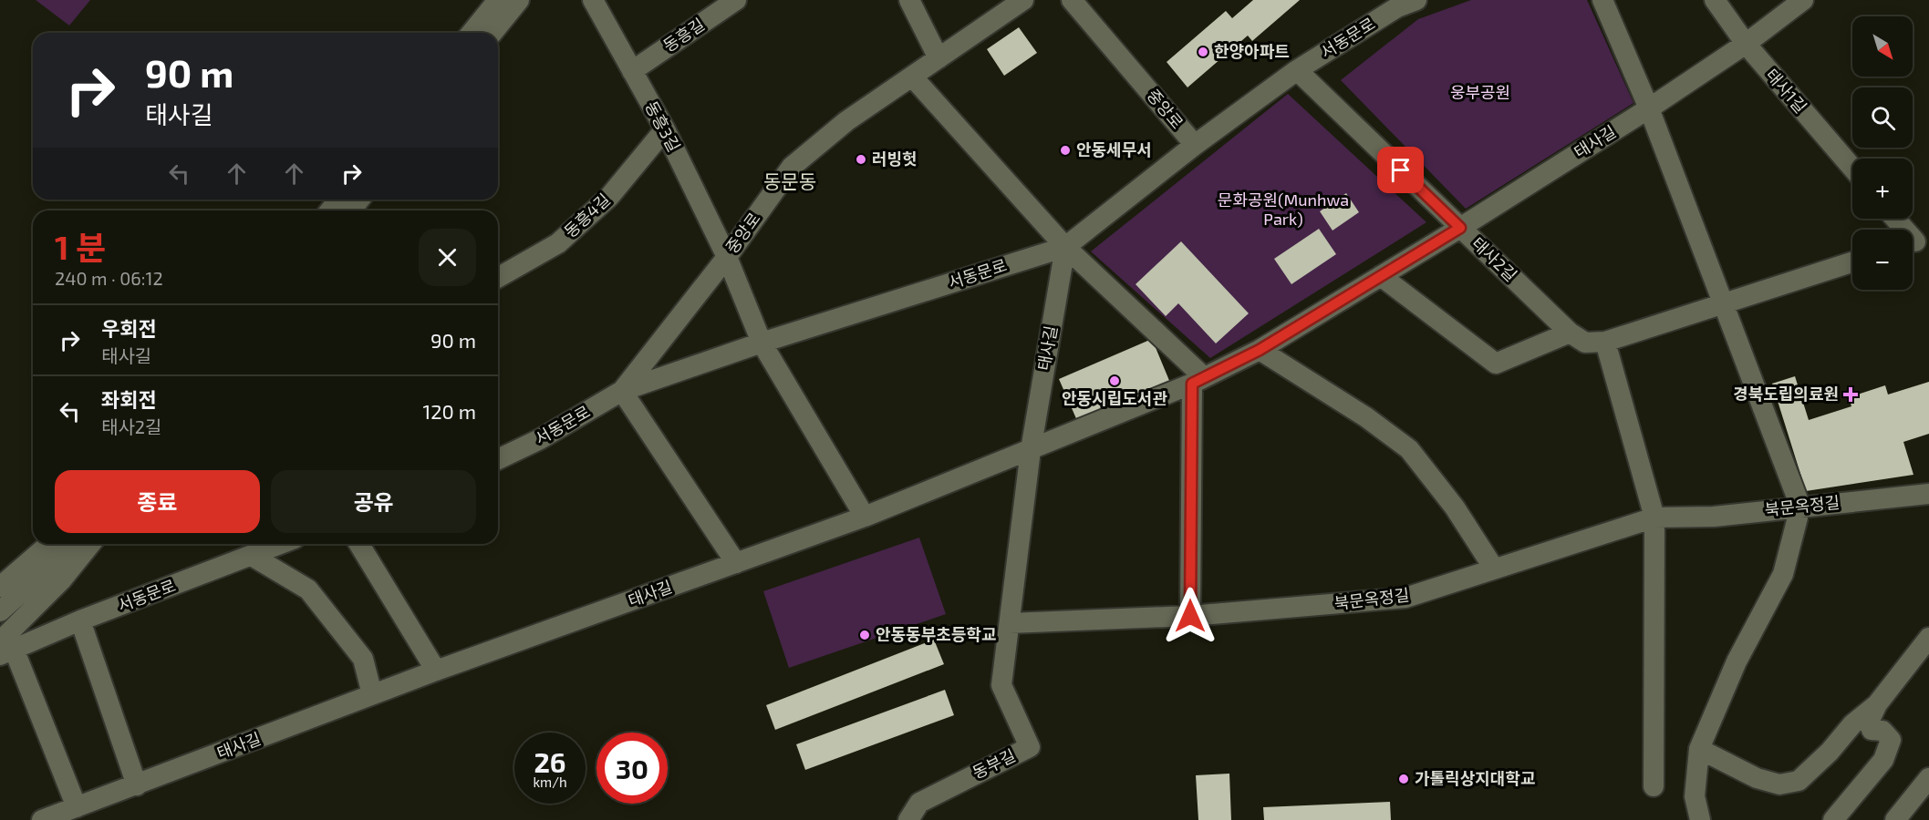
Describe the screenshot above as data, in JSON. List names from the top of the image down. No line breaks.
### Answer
{"streets":{"street":["동흥길","서동문로","태사1길","중앙로","동흥3길","태사길","동흥4길","태사2길","북문옥정길","동부길"]},"crossings":[["동흥길","동흥3길"],["서동문로","중앙로"],["서동문로","동흥3길"],["서동문로","태사길"],["서동문로","태사2길"],["태사1길","태사길"],["중앙로","동흥3길"],["동흥3길","동흥4길"],["태사길","태사2길"],["북문옥정길","동부길"]],"districts":["동문동"],"parks":["웅부공원","문화공원(Munhwa Park)"],"places":{"other":["한양아파트","안동세무서","러빙헛","안동시립도서관","안동동부초등학교","가톨릭상지대학교"],"health":["경북도립의료원"]},"north":"bottom right","page":{"map_buttons":["+","−"],"turn":["90 m","태사길"],"heading":["1 분","240 m · 06:12"],"list":[{"name":"우회전","note":"태사길","value":"90 m"},{"name":"좌회전","note":"태사2길","value":"120 m"}],"buttons":["종료","공유"],"speed":"26 km/h","limit":"30"}}
